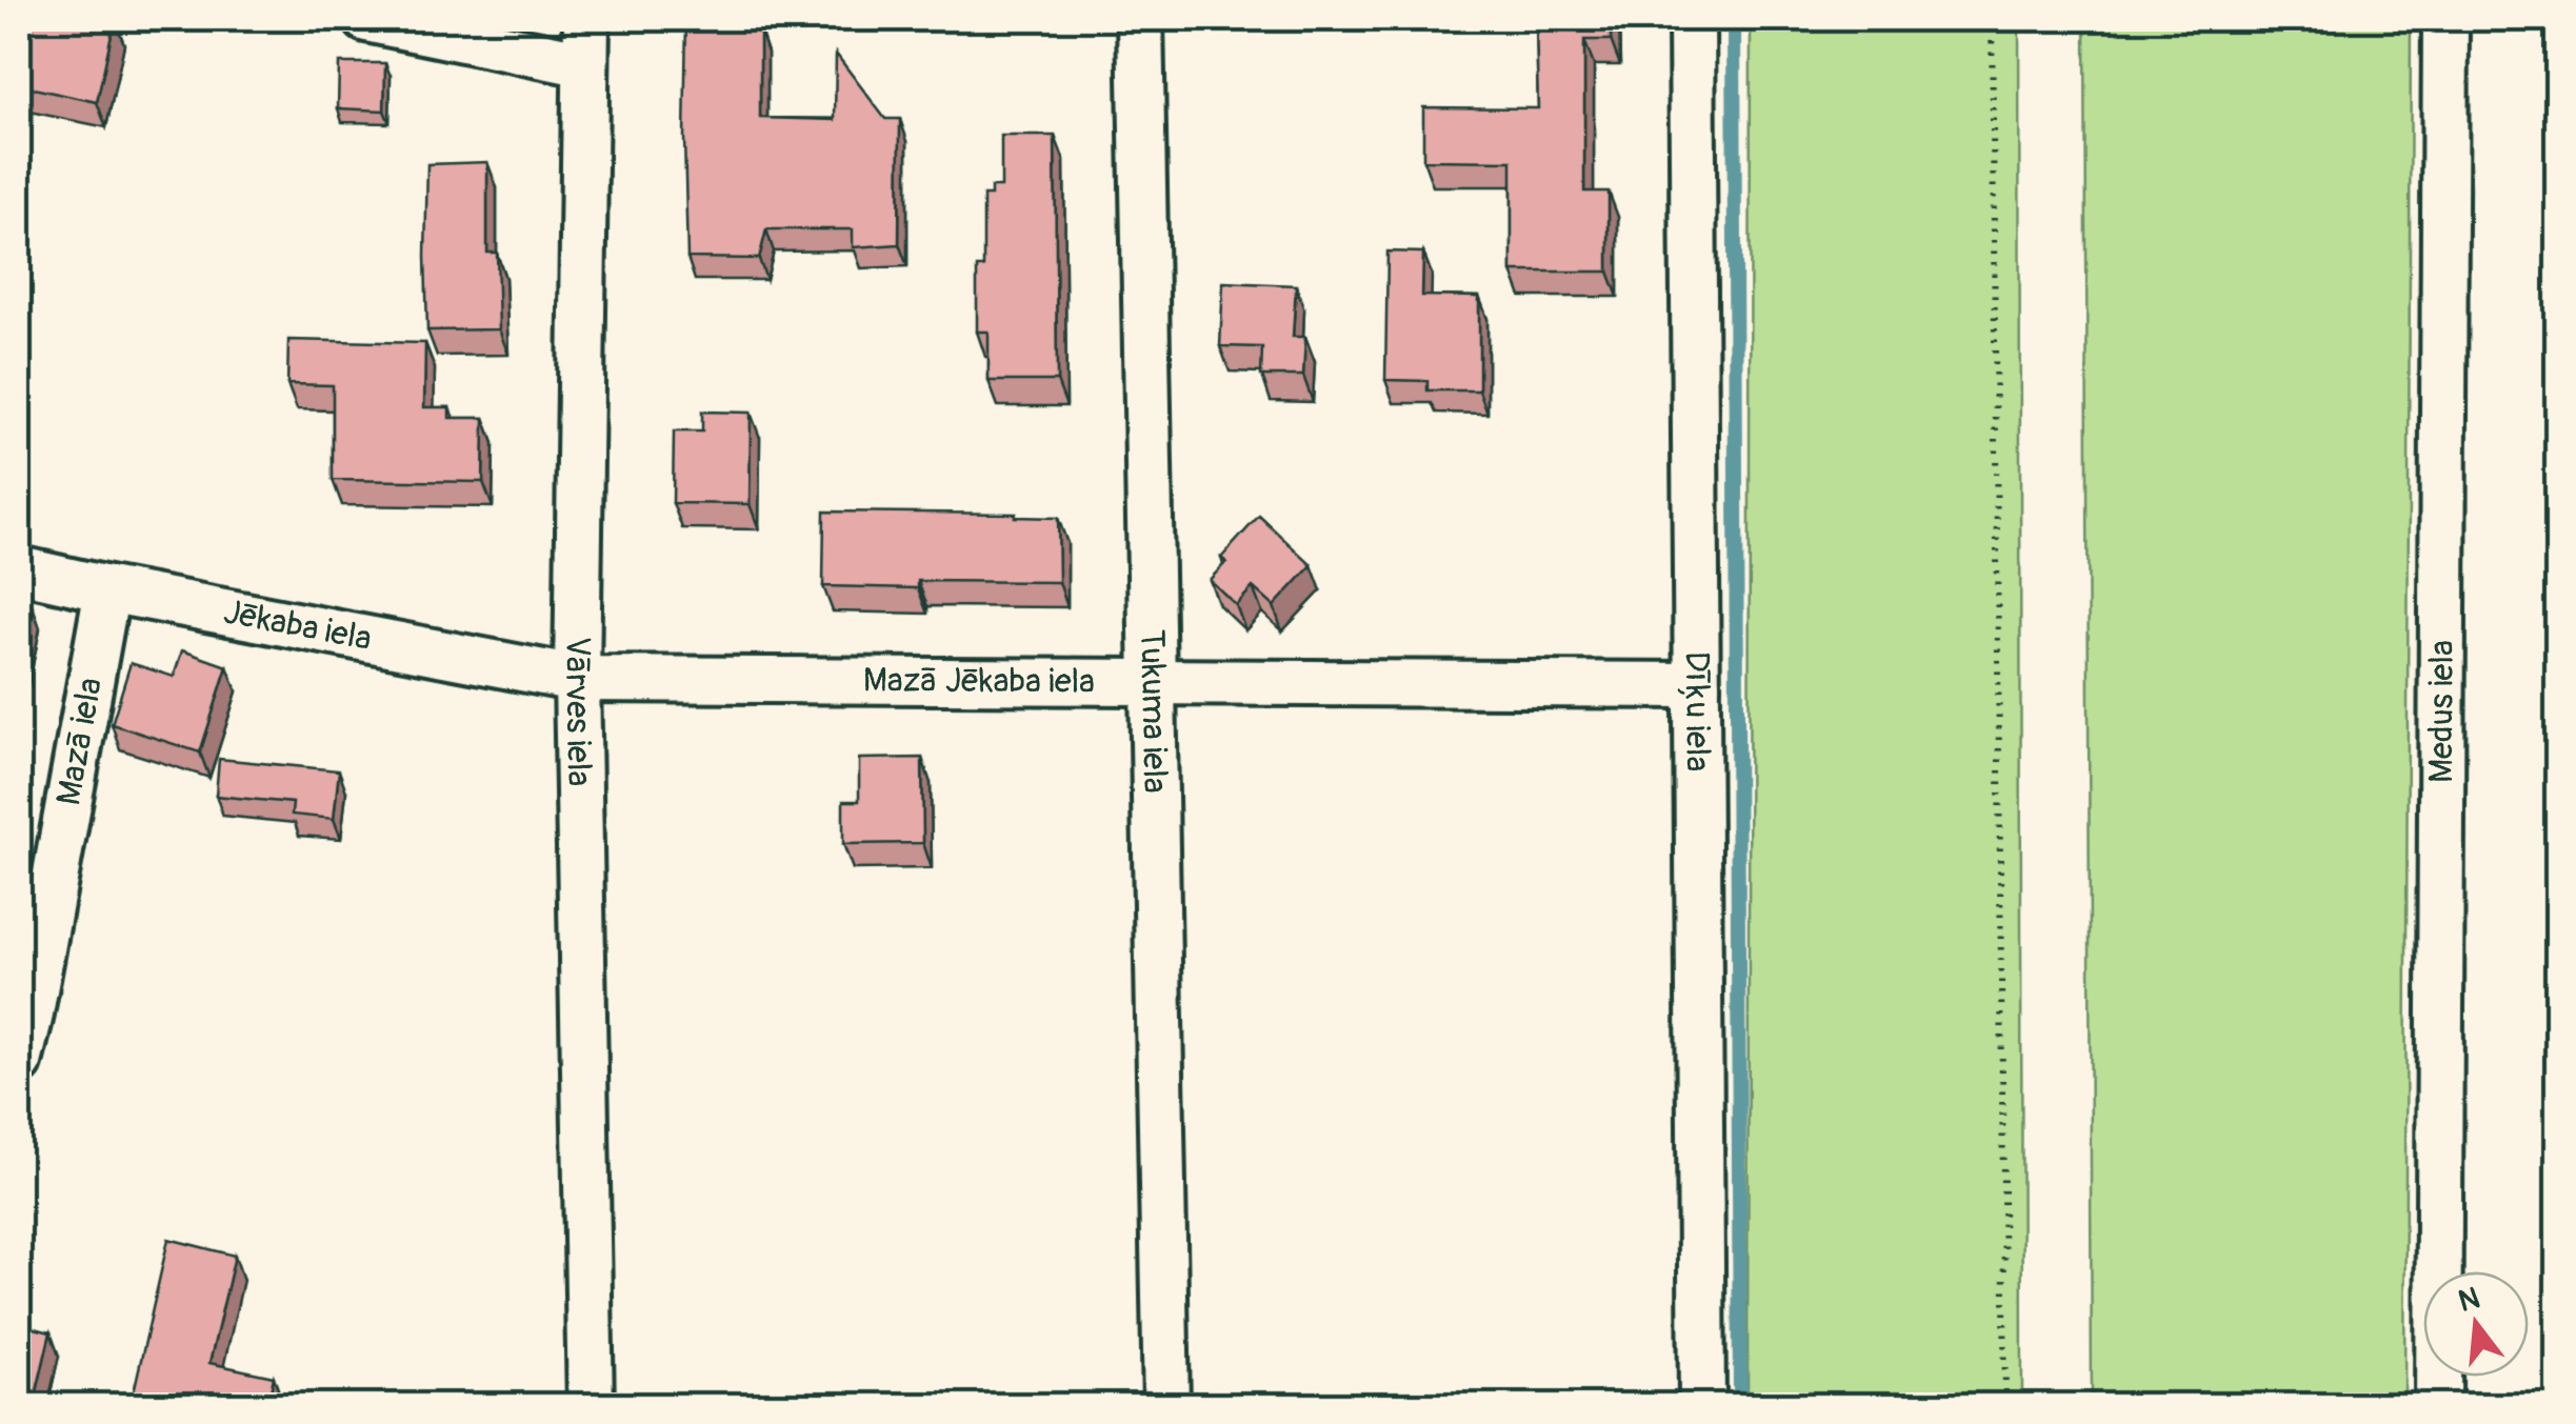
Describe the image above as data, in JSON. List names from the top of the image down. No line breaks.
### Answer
{"streets":{"street":["Jēkaba iela","Mazā Jēkaba iela","Dīķu iela","Medus iela","Vārves iela","Tukuma iela","Mazā iela"]},"crossings":[["Jēkaba iela","Mazā Jēkaba iela"],["Jēkaba iela","Vārves iela"],["Jēkaba iela","Mazā iela"],["Mazā Jēkaba iela","Dīķu iela"],["Mazā Jēkaba iela","Vārves iela"],["Mazā Jēkaba iela","Tukuma iela"]],"north":"top"}
